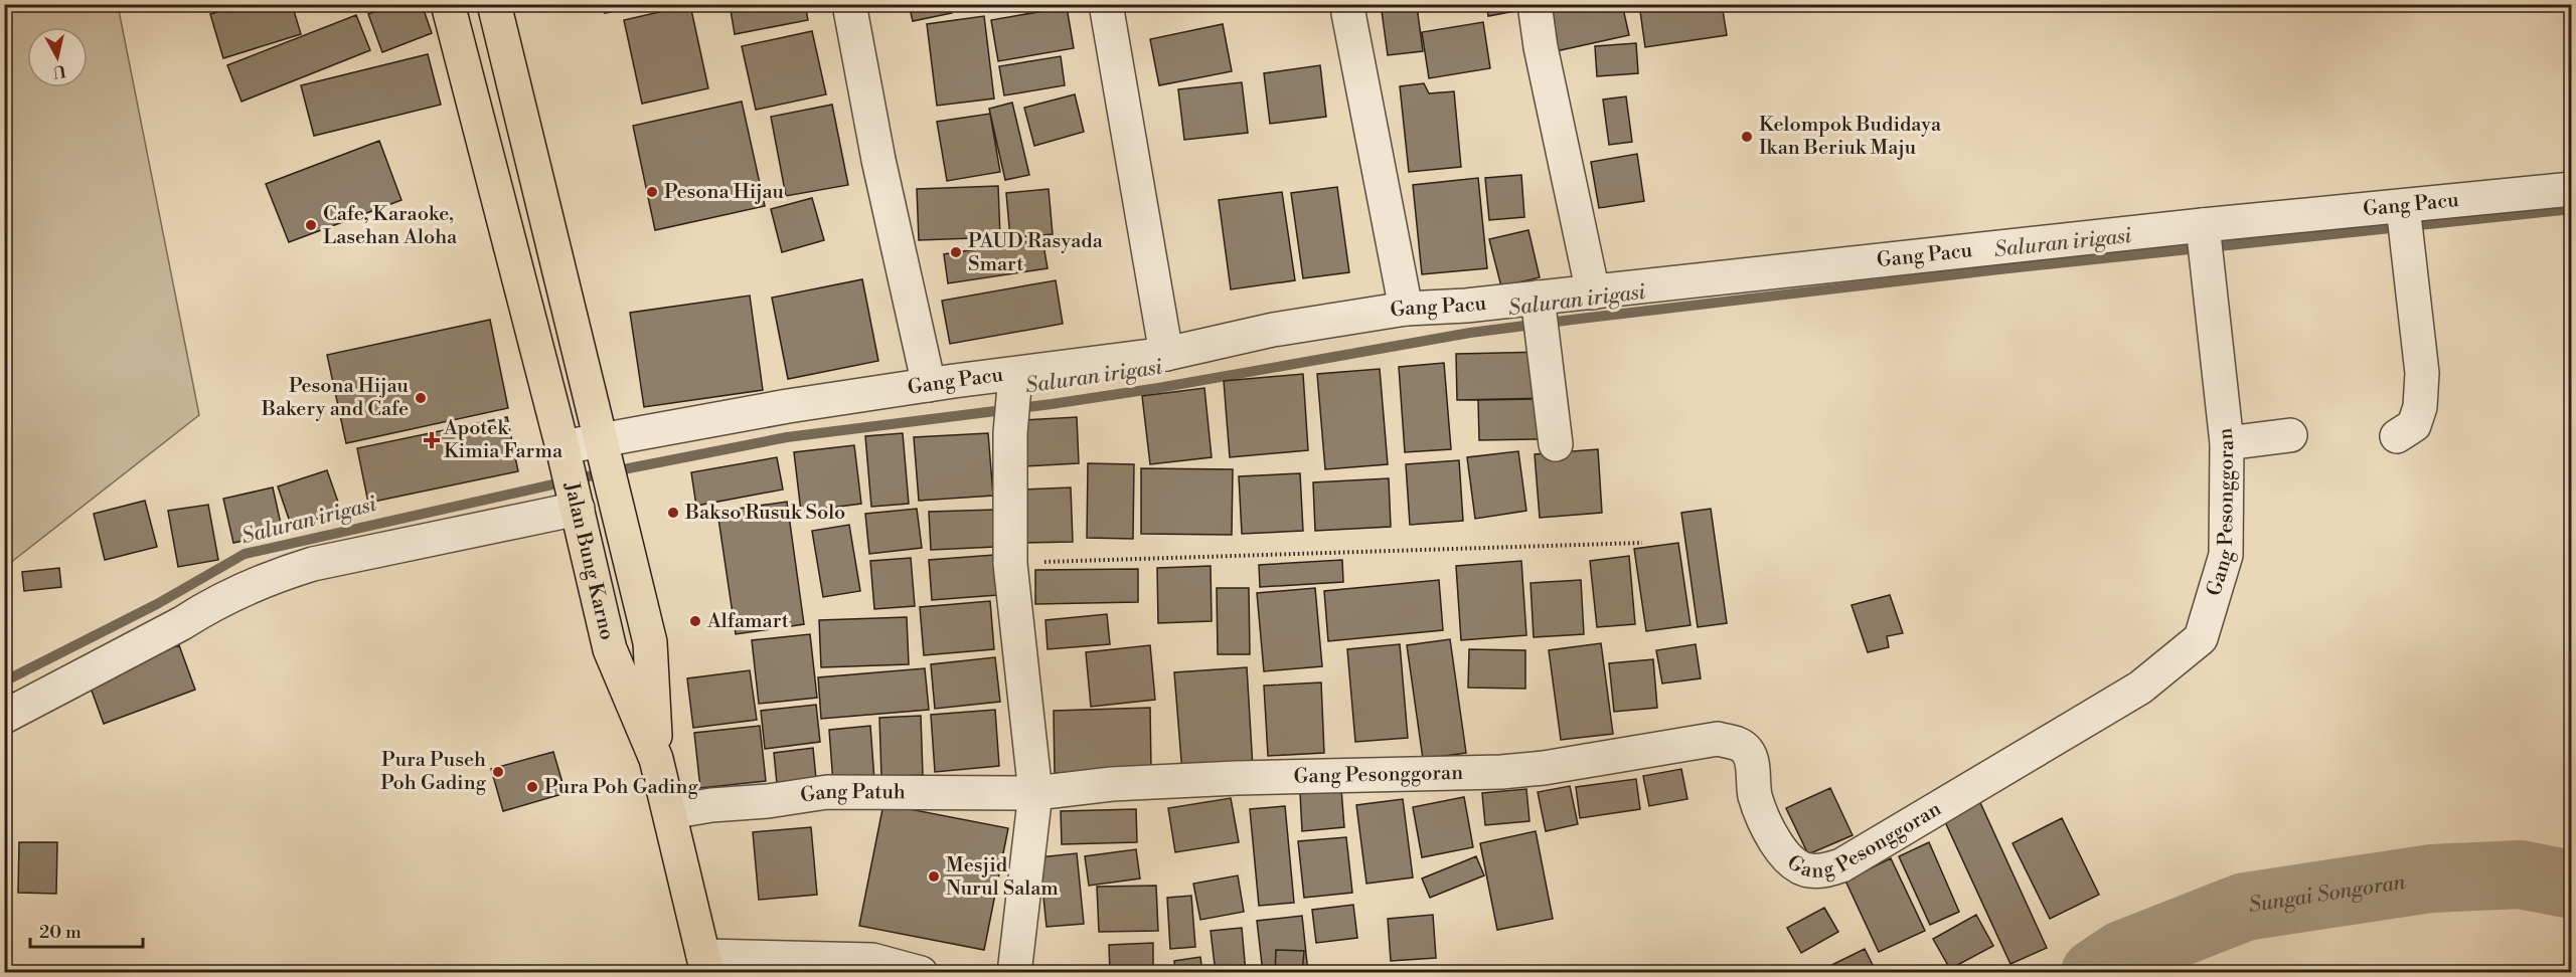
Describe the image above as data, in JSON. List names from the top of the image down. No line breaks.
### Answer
{"streets":{"main road":["Jalan Bung Karno"],"street":["Gang Pacu","Gang Pesonggoran","Gang Patuh"]},"crossings":[["Gang Pacu","Gang Pesonggoran"],["Gang Pacu","Jalan Bung Karno"],["Gang Pesonggoran","Gang Patuh"],["Jalan Bung Karno","Gang Patuh"]],"water":["Saluran irigasi","Sungai Songoran"],"places":{"other":["Kelompok Budidaya Ikan Beriuk Maju","Pesona Hijau","Cafe, Karaoke, Lasehan Aloha","PAUD Rasyada Smart","Pesona Hijau Bakery and Cafe","Bakso Rusuk Solo","Alfamart","Pura Puseh Poh Gading","Pura Poh Gading","Mesjid Nurul Salam"],"health":["Apotek Kimia Farma"]},"scale_bar":"20 m","north":"bottom"}
